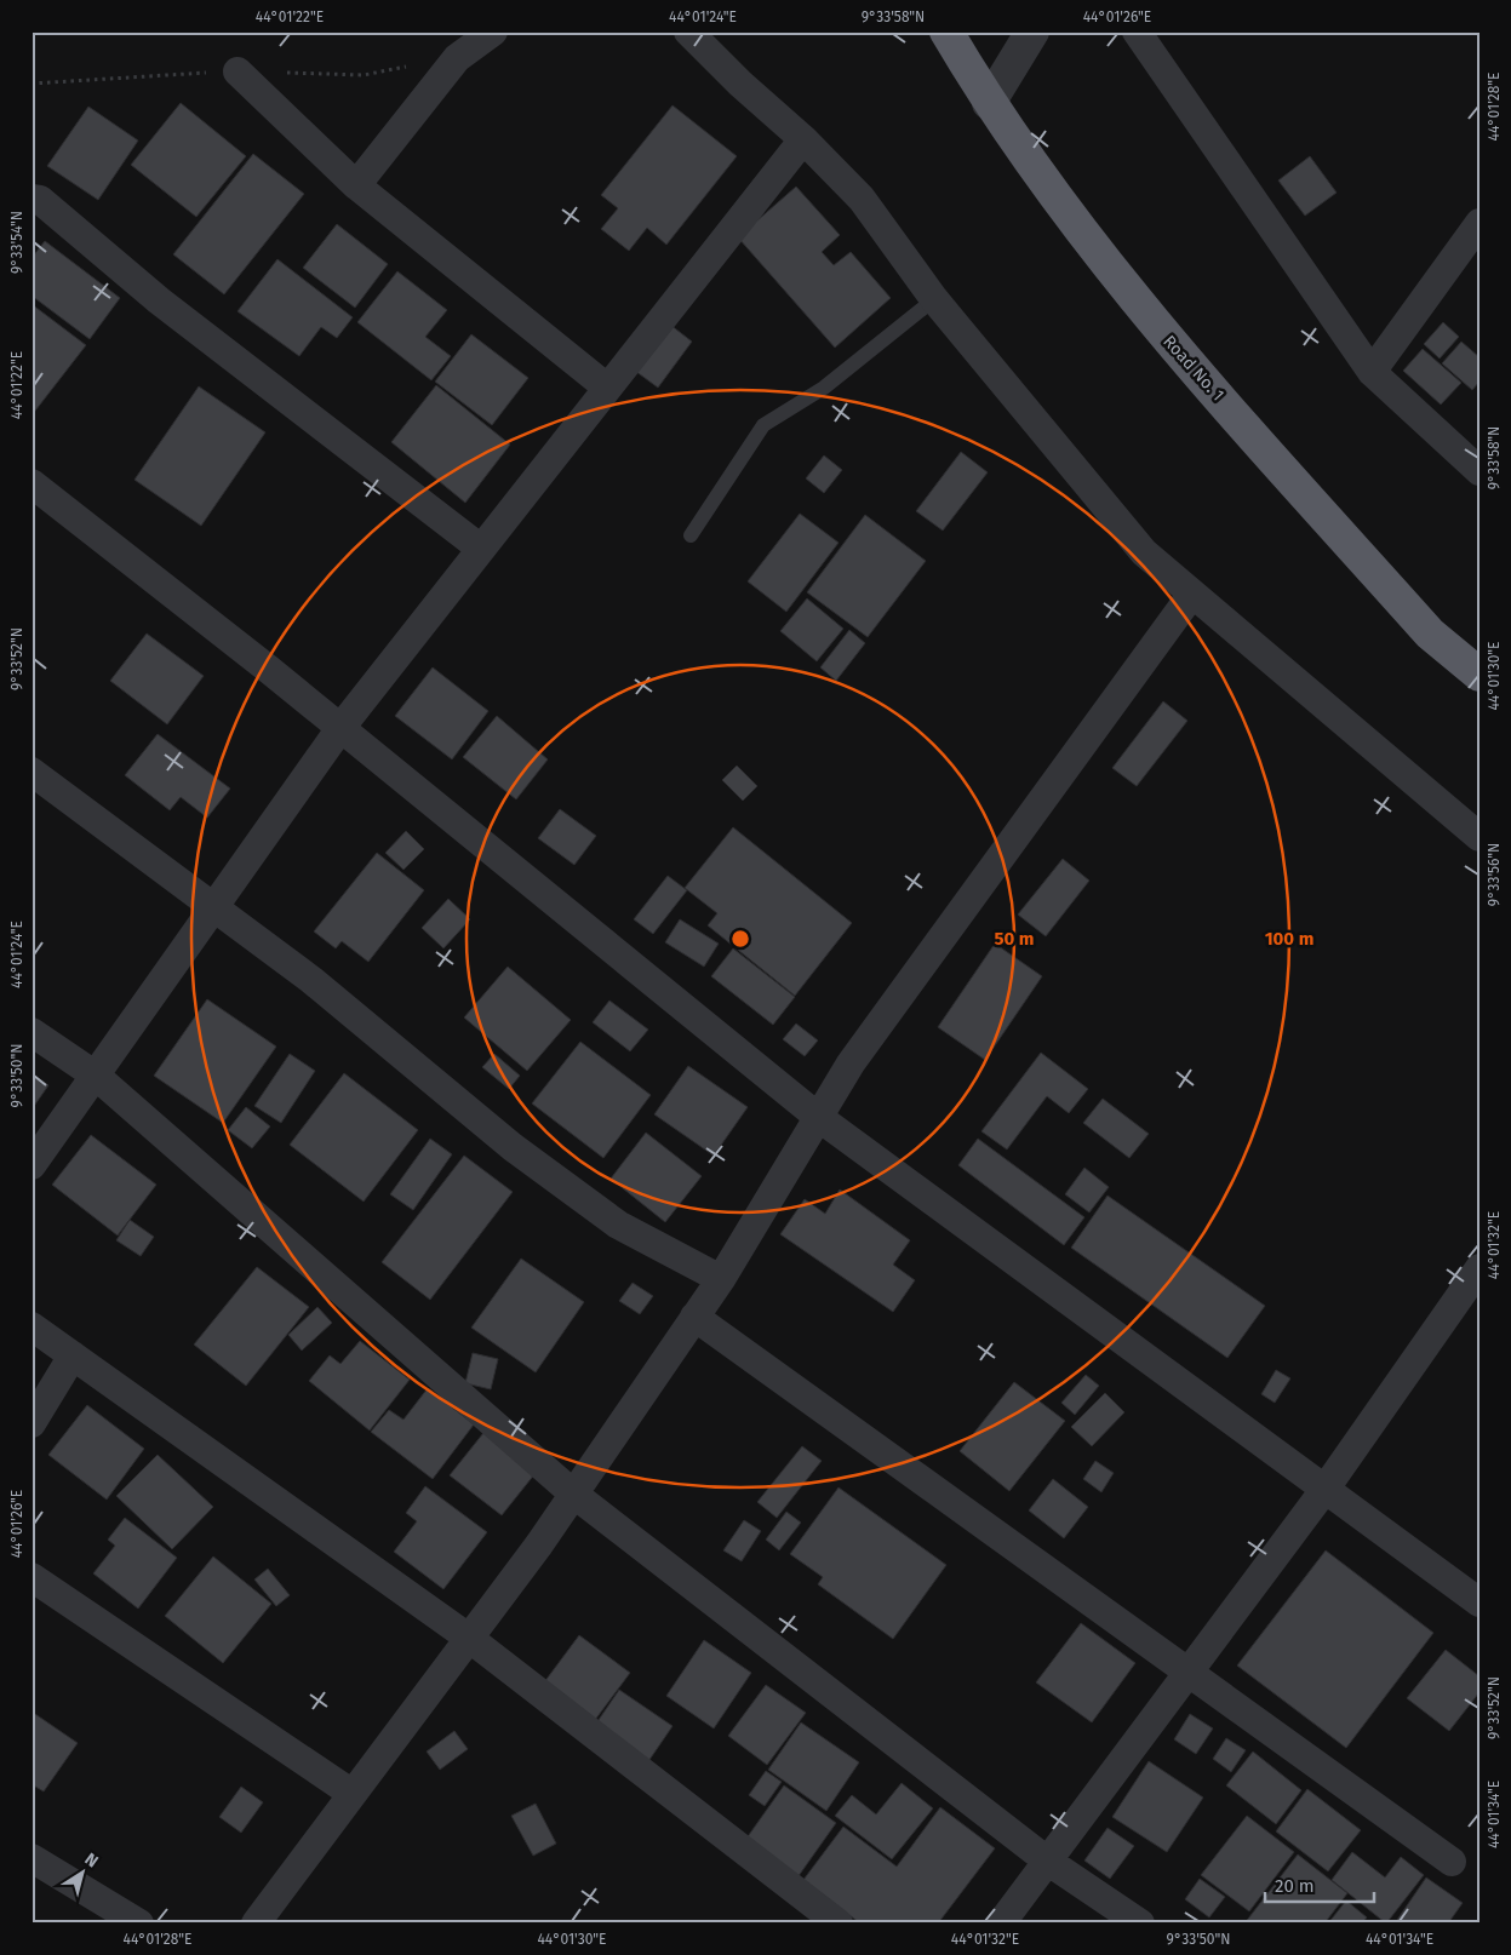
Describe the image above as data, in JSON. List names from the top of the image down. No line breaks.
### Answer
{"streets":{"highway":["Road No. 1"]},"scale_bar":"20 m","north":"top right","coordinates":["44°01'22\"E","44°01'24\"E","9°33'58\"N","44°01'26\"E","44°01'28\"E","9°33'54\"N","9°33'52\"N","44°01'30\"E","9°33'56\"N","9°33'50\"N","44°01'32\"E","44°01'34\"E"],"rings":["50 m","100 m"]}
